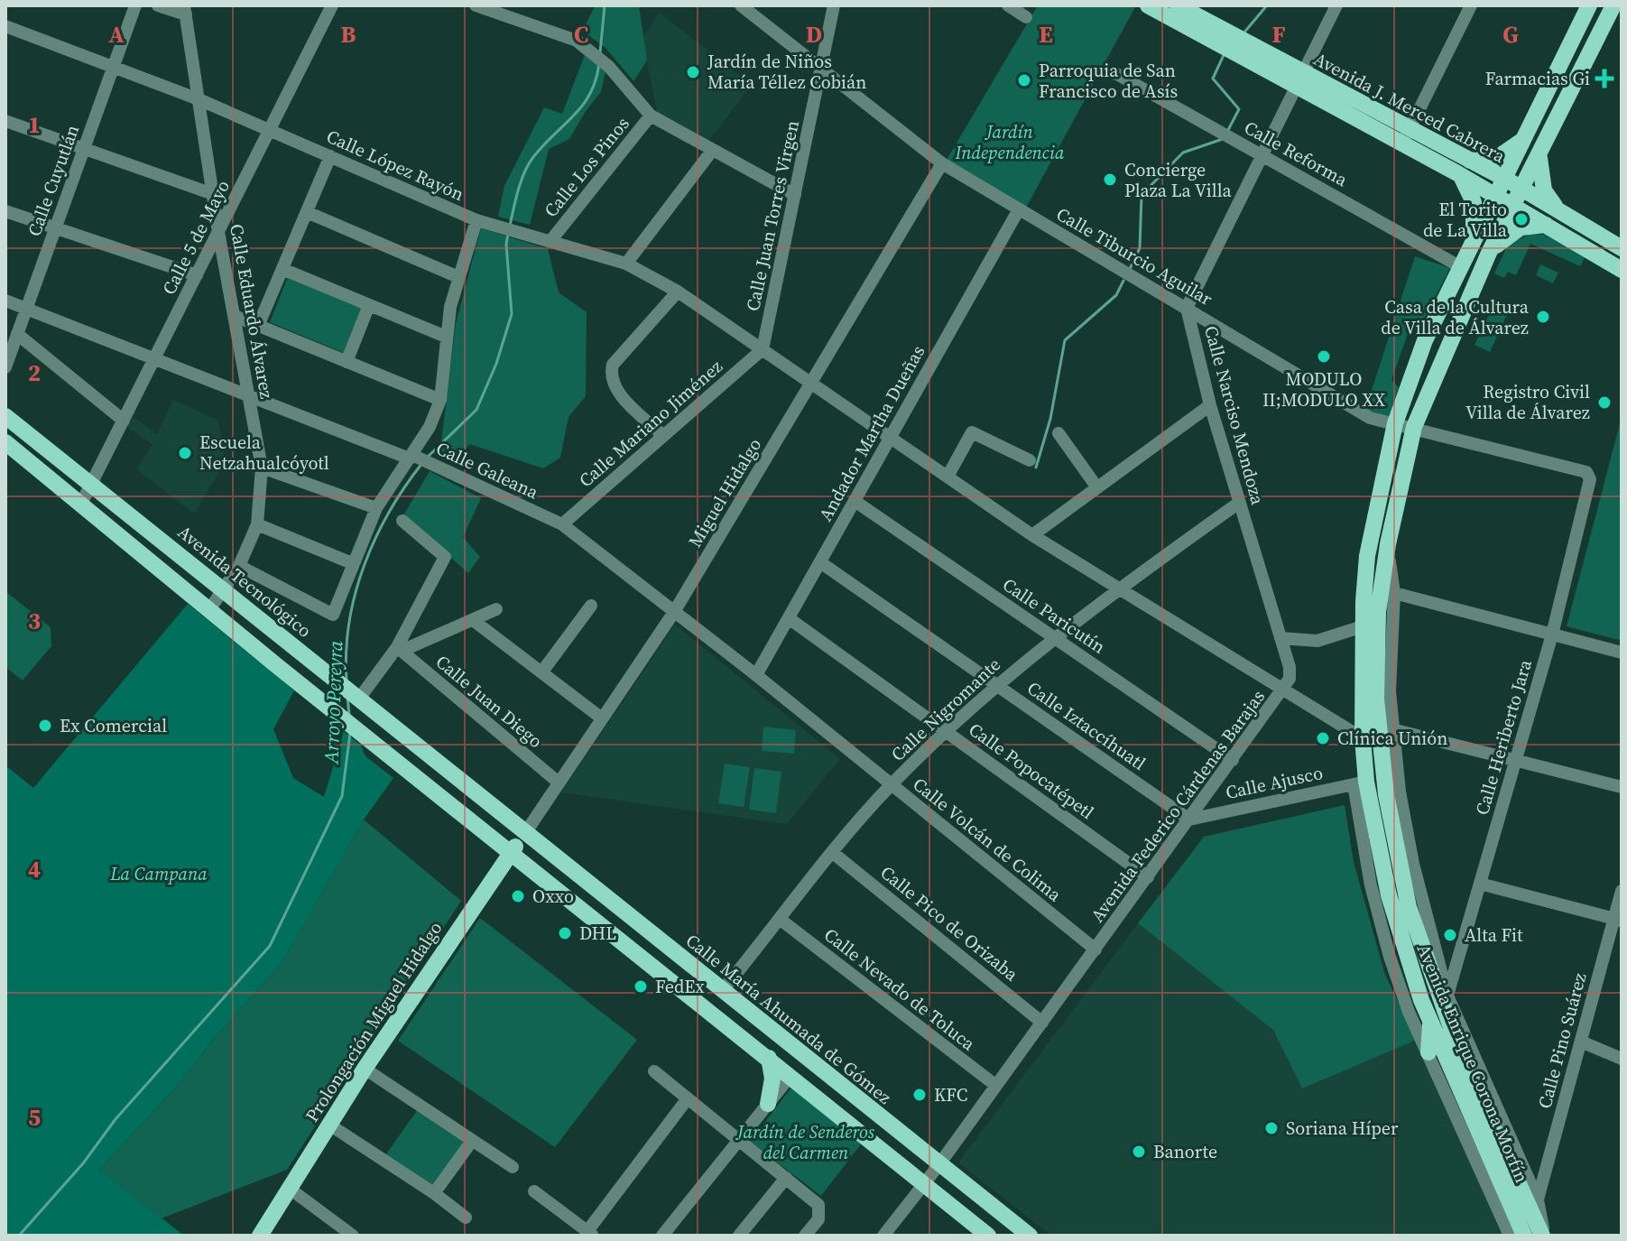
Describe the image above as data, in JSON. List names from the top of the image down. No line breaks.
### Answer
{"streets":{"main road":["Avenida J. Merced Cabrera","Avenida Tecnológico","Calle María Ahumada de Gómez","Prolongación Miguel Hidalgo","Avenida Enrique Corona Morfín"],"street":["Calle Reforma","Calle López Rayón","Calle Los Pinos","Calle Cuyutlán","Calle Juan Torres Virgen","Calle 5 de Mayo","Calle Tiburcio Aguilar","Calle Eduardo Álvarez","Calle Narciso Mendoza","Calle Mariano Jiménez","Andador Martha Dueñas","Calle Galeana","Miguel Hidalgo","Calle Paricutín","Calle Juan Diego","Calle Nigromante","Calle Iztaccíhuatl","Calle Heriberto Jara","Calle Popocatépetl","Calle Ajusco","Avenida Federico Cárdenas Barajas","Calle Volcán de Colima","Calle Pico de Orizaba","Calle Nevado de Toluca","Calle Pino Suárez"]},"crossings":[["Avenida J. Merced Cabrera","Calle Narciso Mendoza"],["Avenida J. Merced Cabrera","Avenida Enrique Corona Morfín"],["Calle Reforma","Calle Narciso Mendoza"],["Calle Reforma","Avenida Enrique Corona Morfín"],["Calle López Rayón","Calle Los Pinos"],["Calle López Rayón","Calle Cuyutlán"],["Calle López Rayón","Calle Juan Torres Virgen"],["Calle López Rayón","Calle 5 de Mayo"],["Calle López Rayón","Calle Eduardo Álvarez"],["Calle López Rayón","Calle Mariano Jiménez"],["Calle López Rayón","Avenida Federico Cárdenas Barajas"],["Calle Cuyutlán","Calle Galeana"],["Calle Juan Torres Virgen","Calle Tiburcio Aguilar"],["Calle Juan Torres Virgen","Calle Mariano Jiménez"],["Calle Juan Torres Virgen","Avenida Federico Cárdenas Barajas"],["Calle 5 de Mayo","Calle Eduardo Álvarez"],["Calle 5 de Mayo","Calle Galeana"],["Calle 5 de Mayo","Avenida Tecnológico"],["Calle Tiburcio Aguilar","Calle Narciso Mendoza"],["Calle Tiburcio Aguilar","Andador Martha Dueñas"],["Calle Tiburcio Aguilar","Miguel Hidalgo"],["Calle Tiburcio Aguilar","Calle Heriberto Jara"],["Calle Tiburcio Aguilar","Avenida Enrique Corona Morfín"],["Calle Eduardo Álvarez","Calle Galeana"],["Calle Eduardo Álvarez","Avenida Tecnológico"],["Calle Narciso Mendoza","Calle Nigromante"],["Calle Narciso Mendoza","Avenida Federico Cárdenas Barajas"],["Calle Mariano Jiménez","Calle Galeana"],["Calle Mariano Jiménez","Avenida Federico Cárdenas Barajas"],["Andador Martha Dueñas","Calle Galeana"],["Andador Martha Dueñas","Calle Paricutín"],["Andador Martha Dueñas","Calle Iztaccíhuatl"],["Andador Martha Dueñas","Calle Popocatépetl"],["Andador Martha Dueñas","Avenida Federico Cárdenas Barajas"],["Calle Galeana","Miguel Hidalgo"],["Calle Galeana","Calle Nigromante"],["Calle Galeana","Calle Volcán de Colima"],["Miguel Hidalgo","Avenida Tecnológico"],["Miguel Hidalgo","Calle Juan Diego"],["Miguel Hidalgo","Avenida Federico Cárdenas Barajas"],["Miguel Hidalgo","Calle María Ahumada de Gómez"],["Miguel Hidalgo","Prolongación Miguel Hidalgo"],["Avenida Tecnológico","Calle María Ahumada de Gómez"],["Avenida Tecnológico","Prolongación Miguel Hidalgo"],["Calle Paricutín","Calle Nigromante"],["Calle Paricutín","Avenida Federico Cárdenas Barajas"],["Calle Nigromante","Calle Iztaccíhuatl"],["Calle Nigromante","Calle Popocatépetl"],["Calle Nigromante","Avenida Federico Cárdenas Barajas"],["Calle Nigromante","Calle Volcán de Colima"],["Calle Nigromante","Calle Pico de Orizaba"],["Calle Nigromante","Calle Nevado de Toluca"],["Calle Nigromante","Calle María Ahumada de Gómez"],["Calle Iztaccíhuatl","Calle Ajusco"],["Calle Iztaccíhuatl","Avenida Federico Cárdenas Barajas"],["Calle Heriberto Jara","Avenida Enrique Corona Morfín"],["Calle Popocatépetl","Avenida Federico Cárdenas Barajas"],["Calle Ajusco","Avenida Federico Cárdenas Barajas"],["Calle Ajusco","Avenida Enrique Corona Morfín"],["Avenida Federico Cárdenas Barajas","Calle Volcán de Colima"],["Avenida Federico Cárdenas Barajas","Calle Pico de Orizaba"],["Avenida Federico Cárdenas Barajas","Calle Nevado de Toluca"],["Avenida Federico Cárdenas Barajas","Calle María Ahumada de Gómez"],["Calle María Ahumada de Gómez","Prolongación Miguel Hidalgo"]],"water":["Arroyo Pereyra"],"parks":["Jardín Independencia","La Campana","Jardín de Senderos del Carmen"],"places":{"other":["Jardín de Niños María Téllez Cobián","Parroquia de San Francisco de Asís","Concierge Plaza La Villa","El Torito de La Villa","Casa de la Cultura de Villa de Álvarez","MODULO II;MODULO XX","Registro Civil Villa de Álvarez","Escuela Netzahualcóyotl","Ex Comercial","Clínica Unión","Oxxo","DHL","Alta Fit","FedEx","KFC","Soriana Híper","Banorte"],"health":["Farmacias Gi"]},"grid":{"columns":["A","B","C","D","E","F","G"],"rows":["1","2","3","4","5"]}}
